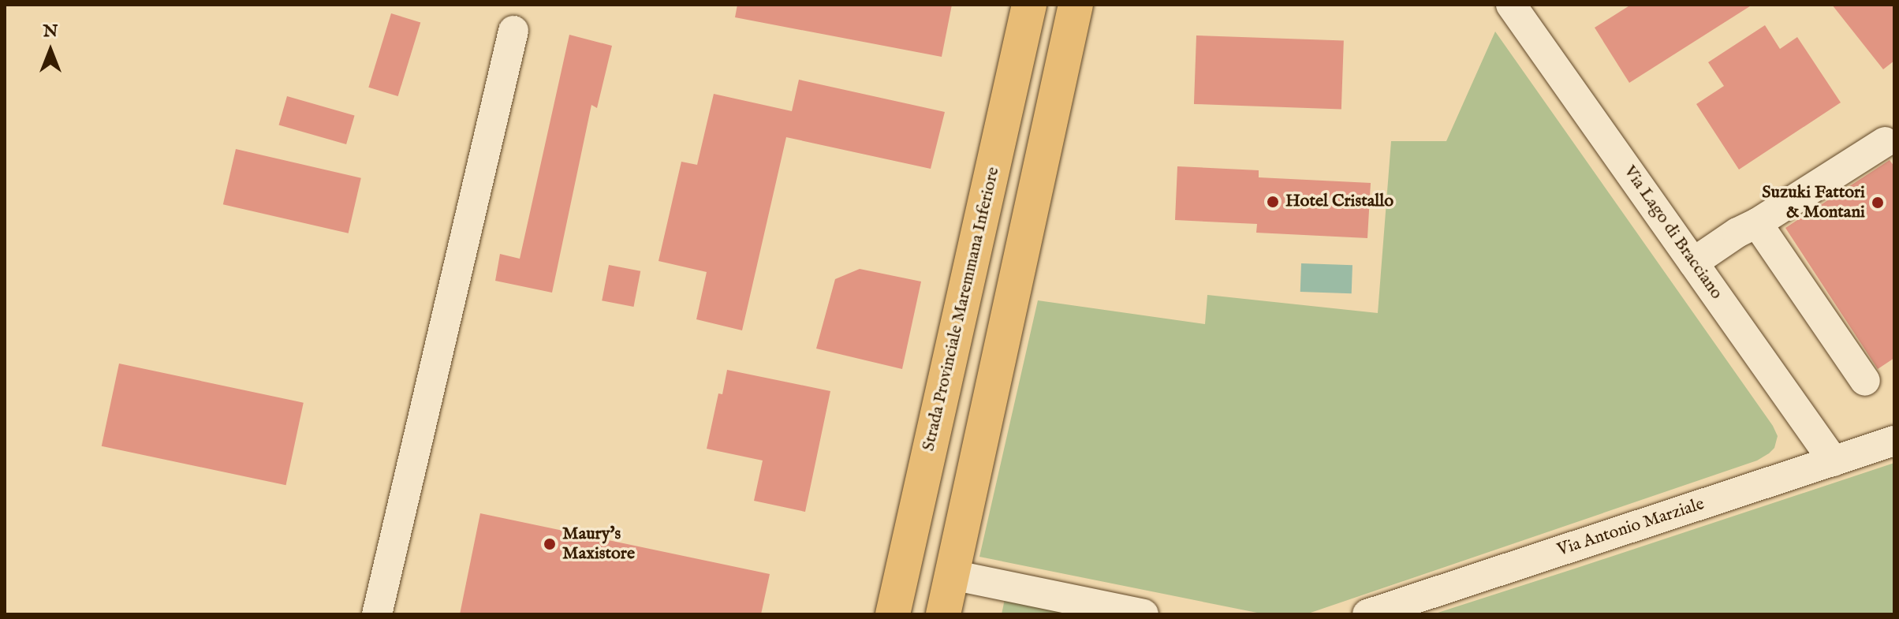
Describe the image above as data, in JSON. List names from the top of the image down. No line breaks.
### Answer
{"streets":{"main road":["Strada Provinciale Maremmana Inferiore"],"street":["Via Lago di Bracciano","Via Antonio Marziale"]},"crossings":[["Via Lago di Bracciano","Via Antonio Marziale"]],"places":["Hotel Cristallo","Suzuki Fattori & Montani","Maury's Maxistore"],"north":"top"}
